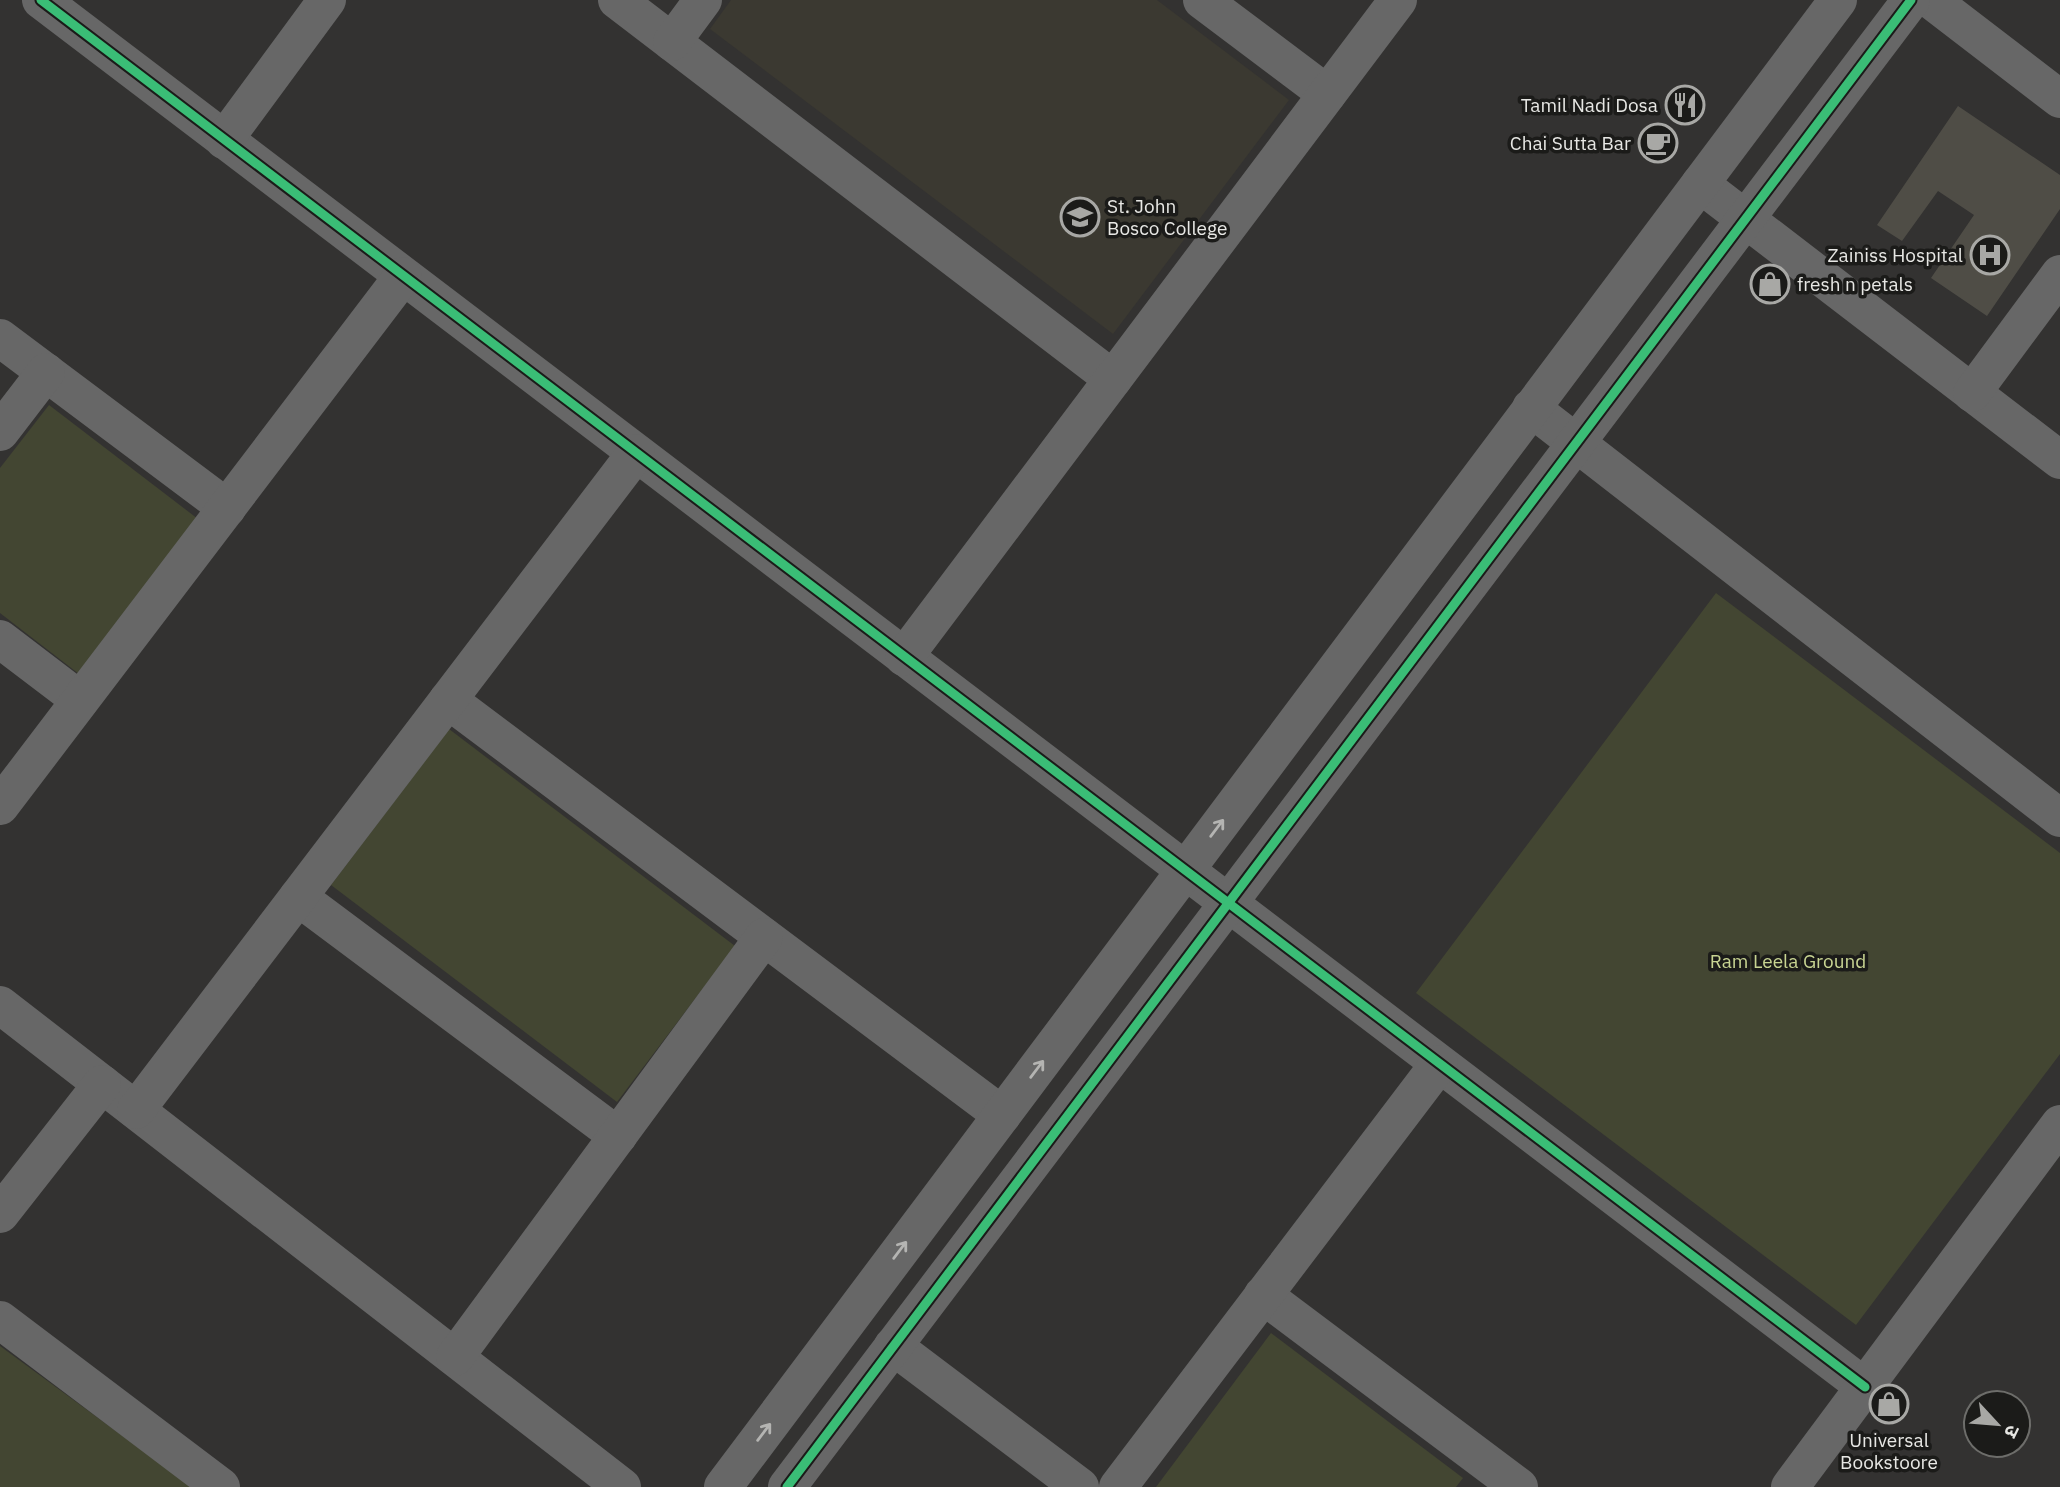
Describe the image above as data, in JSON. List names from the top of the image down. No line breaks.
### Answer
{"parks":["Ram Leela Ground"],"places":{"restaurant":["Tamil Nadi Dosa"],"cafe":["Chai Sutta Bar"],"school or university":["St. John Bosco College"],"hospital":["Zainiss Hospital"],"shop":["fresh n petals","Universal Bookstoore"]},"north":"bottom right"}
